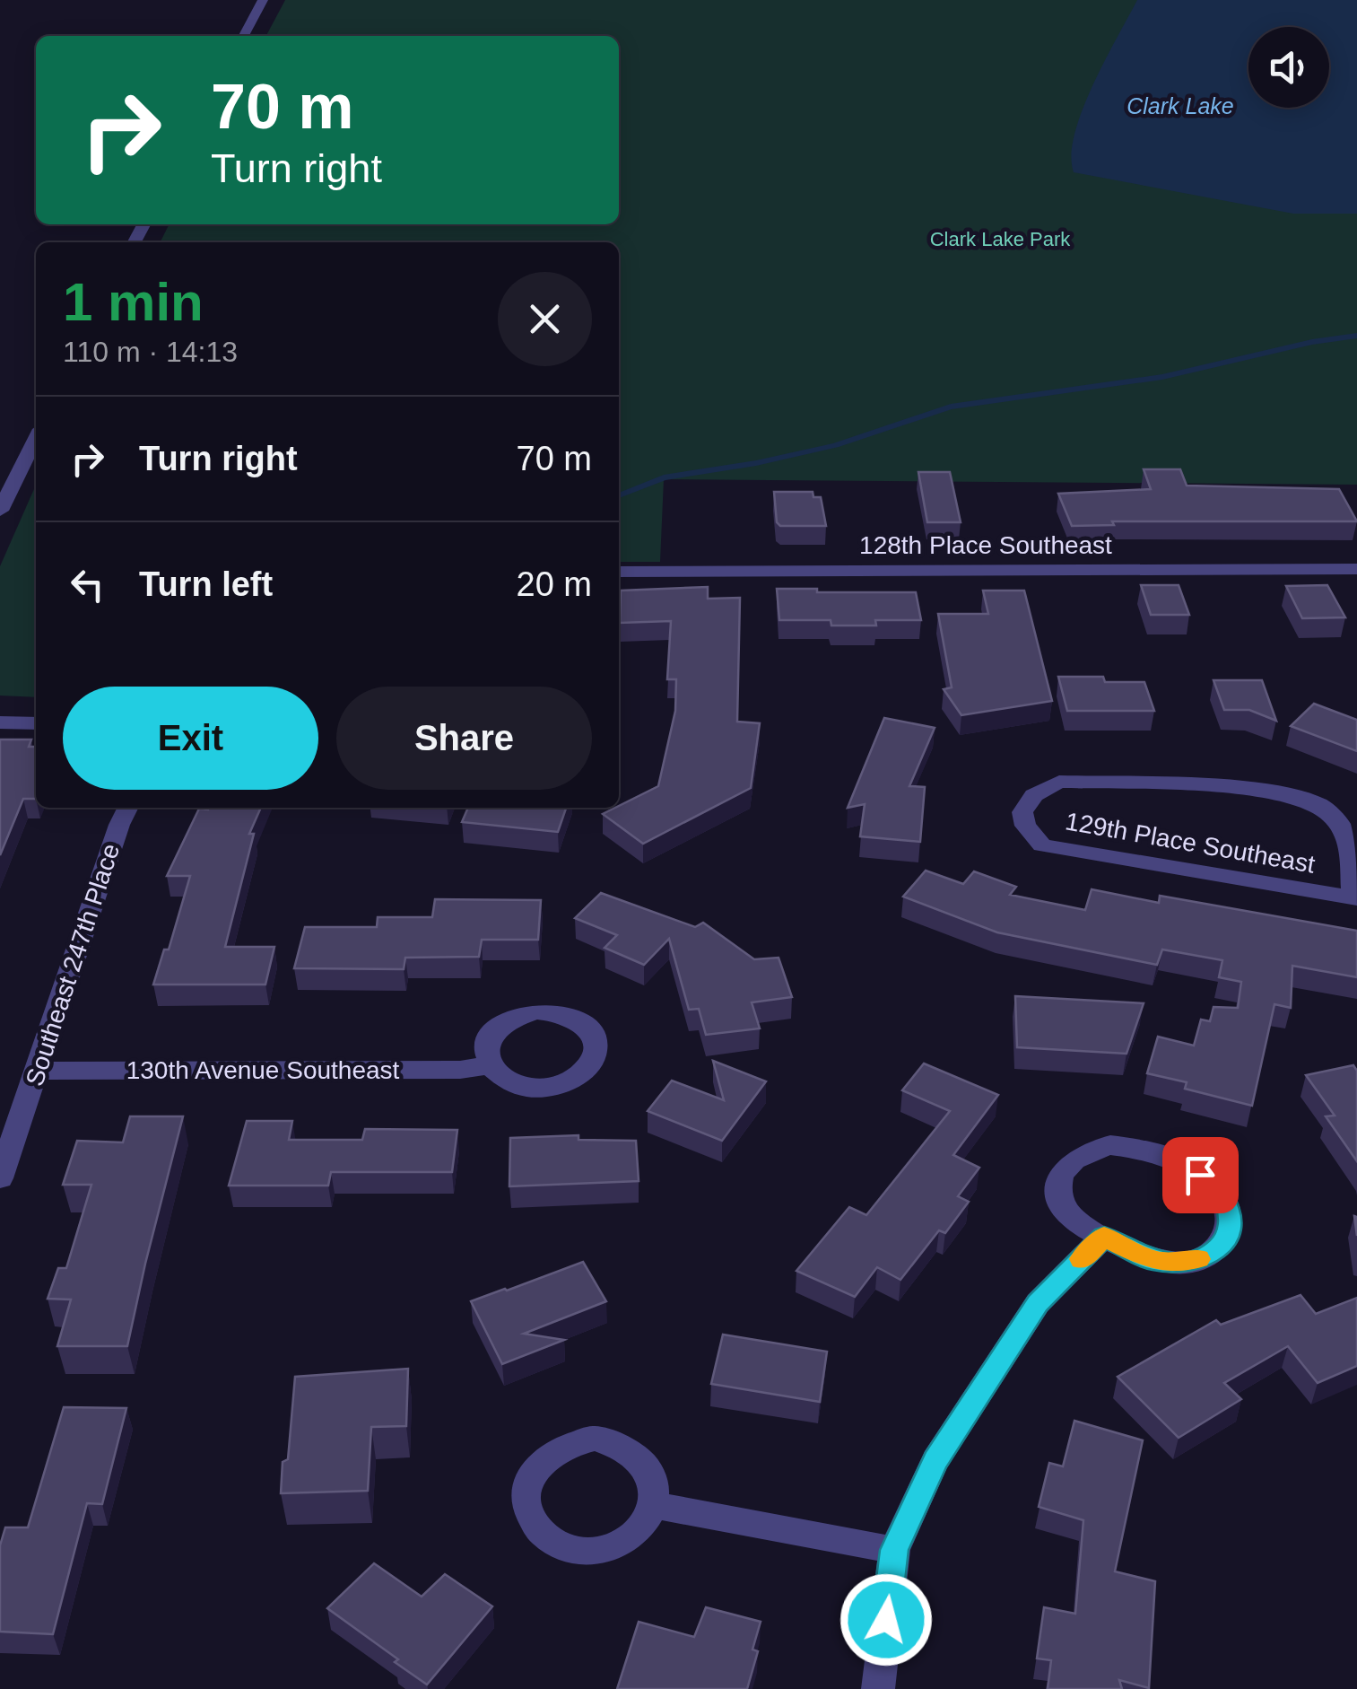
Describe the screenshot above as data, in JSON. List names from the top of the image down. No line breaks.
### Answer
{"streets":{"street":["128th Place Southeast","129th Place Southeast","Southeast 247th Place","130th Avenue Southeast"]},"crossings":[["Southeast 247th Place","130th Avenue Southeast"]],"water":["Clark Lake"],"parks":["Clark Lake Park"],"page":{"turn":["70 m","Turn right"],"heading":["1 min","110 m · 14:13"],"list":[{"name":"Turn right","value":"70 m"},{"name":"Turn left","value":"20 m"}],"buttons":["Exit","Share"]}}
